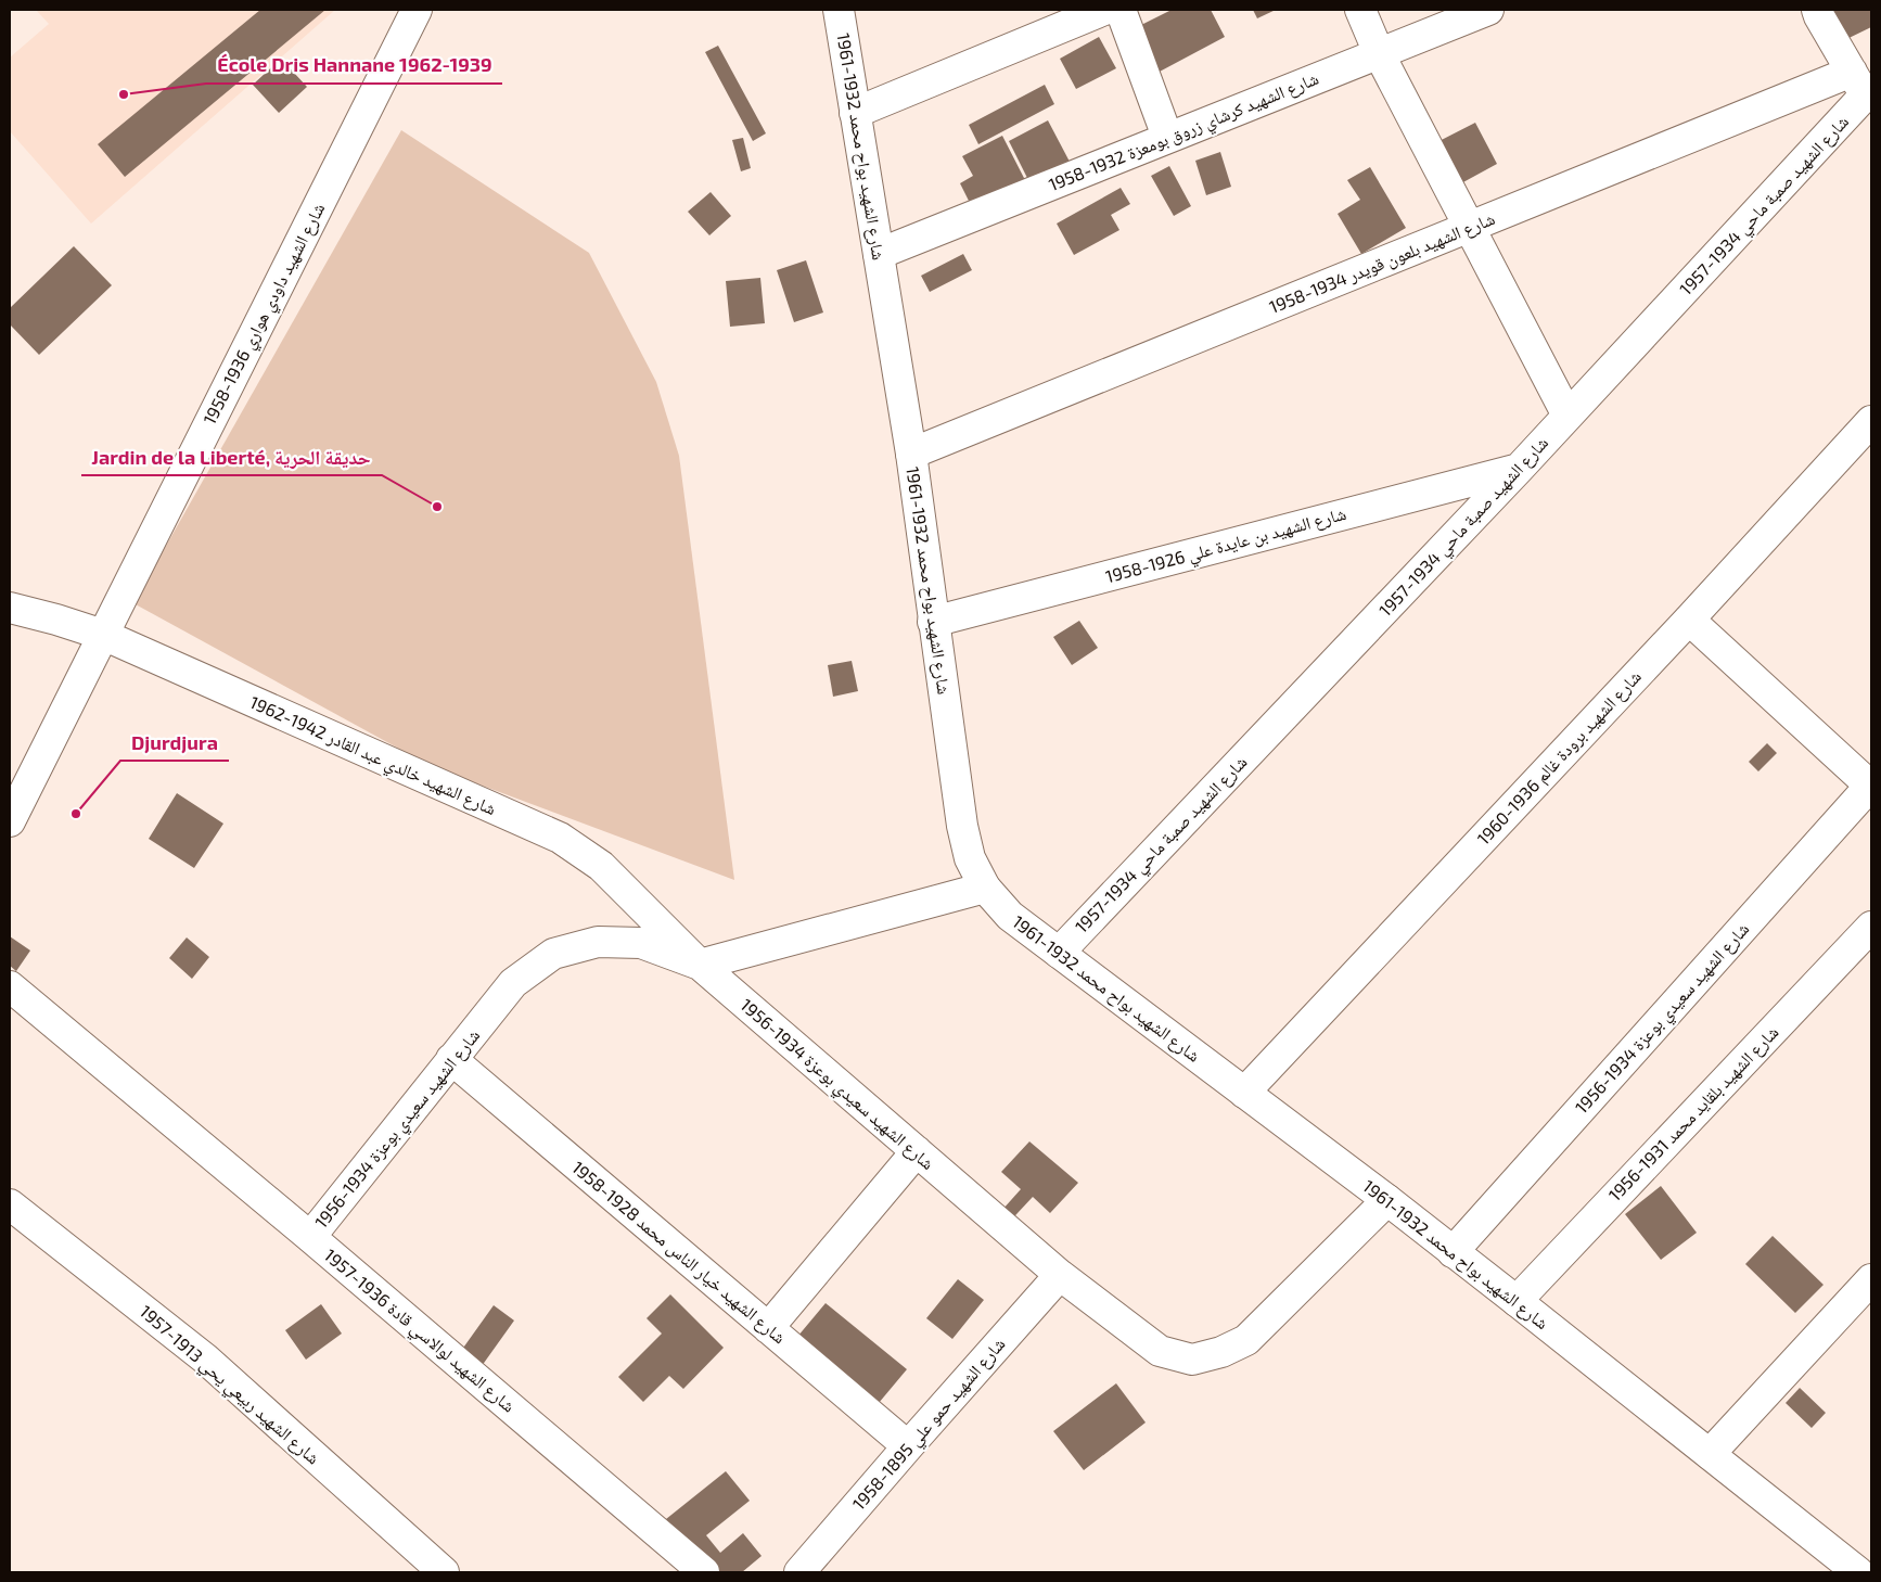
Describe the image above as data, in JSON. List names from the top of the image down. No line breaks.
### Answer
{"streets":{"street":["شارع الشهيد كرشاي زروق بومعزة 1932-1958","شارع الشهيد بواح محمد 1932-1961","شارع الشهيد صمبة ماحي 1934-1957","شارع الشهيد بلعون قويدر 1934-1958","شارع الشهيد داودي هواري 1936-1958","شارع الشهيد بن عايدة علي 1926-1958","شارع الشهيد خالدي عبد القادر 1942-1962","شارع الشهيد برودة غالم 1936-1960","شارع الشهيد سعيدي بوعزة 1934-1956","شارع الشهيد بلقايد محمد 1931-1956","شارع الشهيد خيار الناس محمد 1928-1958","شارع الشهيد لوالاسي قادة 1936-1957","شارع الشهيد ربيعي يحي 1913-1957","شارع الشهيد حمو علي 1895-1958"]},"crossings":[["شارع الشهيد كرشاي زروق بومعزة 1932-1958","شارع الشهيد بواح محمد 1932-1961"],["شارع الشهيد بواح محمد 1932-1961","شارع الشهيد صمبة ماحي 1934-1957"],["شارع الشهيد بواح محمد 1932-1961","شارع الشهيد بلعون قويدر 1934-1958"],["شارع الشهيد بواح محمد 1932-1961","شارع الشهيد بن عايدة علي 1926-1958"],["شارع الشهيد بواح محمد 1932-1961","شارع الشهيد برودة غالم 1936-1960"],["شارع الشهيد بواح محمد 1932-1961","شارع الشهيد سعيدي بوعزة 1934-1956"],["شارع الشهيد بواح محمد 1932-1961","شارع الشهيد بلقايد محمد 1931-1956"],["شارع الشهيد صمبة ماحي 1934-1957","شارع الشهيد بلعون قويدر 1934-1958"],["شارع الشهيد صمبة ماحي 1934-1957","شارع الشهيد بن عايدة علي 1926-1958"],["شارع الشهيد داودي هواري 1936-1958","شارع الشهيد خالدي عبد القادر 1942-1962"],["شارع الشهيد خالدي عبد القادر 1942-1962","شارع الشهيد سعيدي بوعزة 1934-1956"],["شارع الشهيد سعيدي بوعزة 1934-1956","شارع الشهيد خيار الناس محمد 1928-1958"],["شارع الشهيد سعيدي بوعزة 1934-1956","شارع الشهيد لوالاسي قادة 1936-1957"],["شارع الشهيد سعيدي بوعزة 1934-1956","شارع الشهيد حمو علي 1895-1958"],["شارع الشهيد خيار الناس محمد 1928-1958","شارع الشهيد حمو علي 1895-1958"]],"places":["École Dris Hannane 1962-1939","Jardin de la Liberté, حديقة الحرية","Djurdjura"]}
